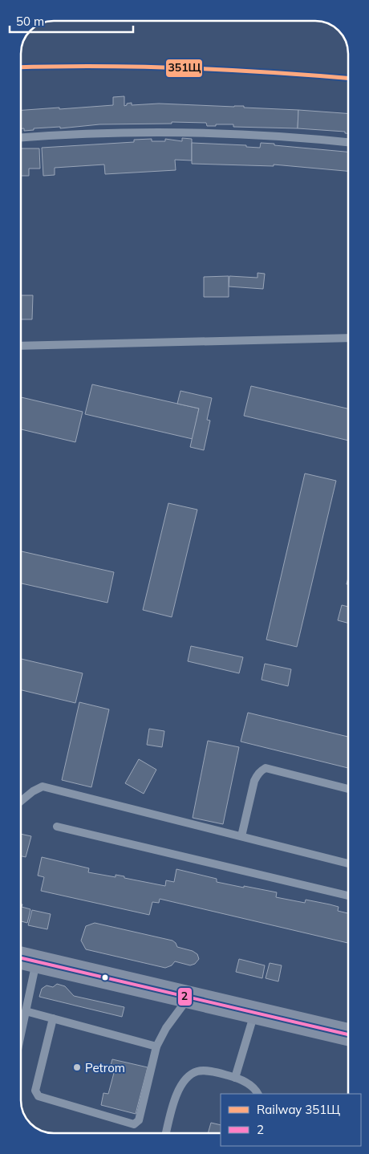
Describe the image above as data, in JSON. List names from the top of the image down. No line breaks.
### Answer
{"places":["Petrom"],"lines":["rail line 351Щ","transit line 2"],"legend":["Railway 351Щ","2"],"scale_bar":"50 m"}
